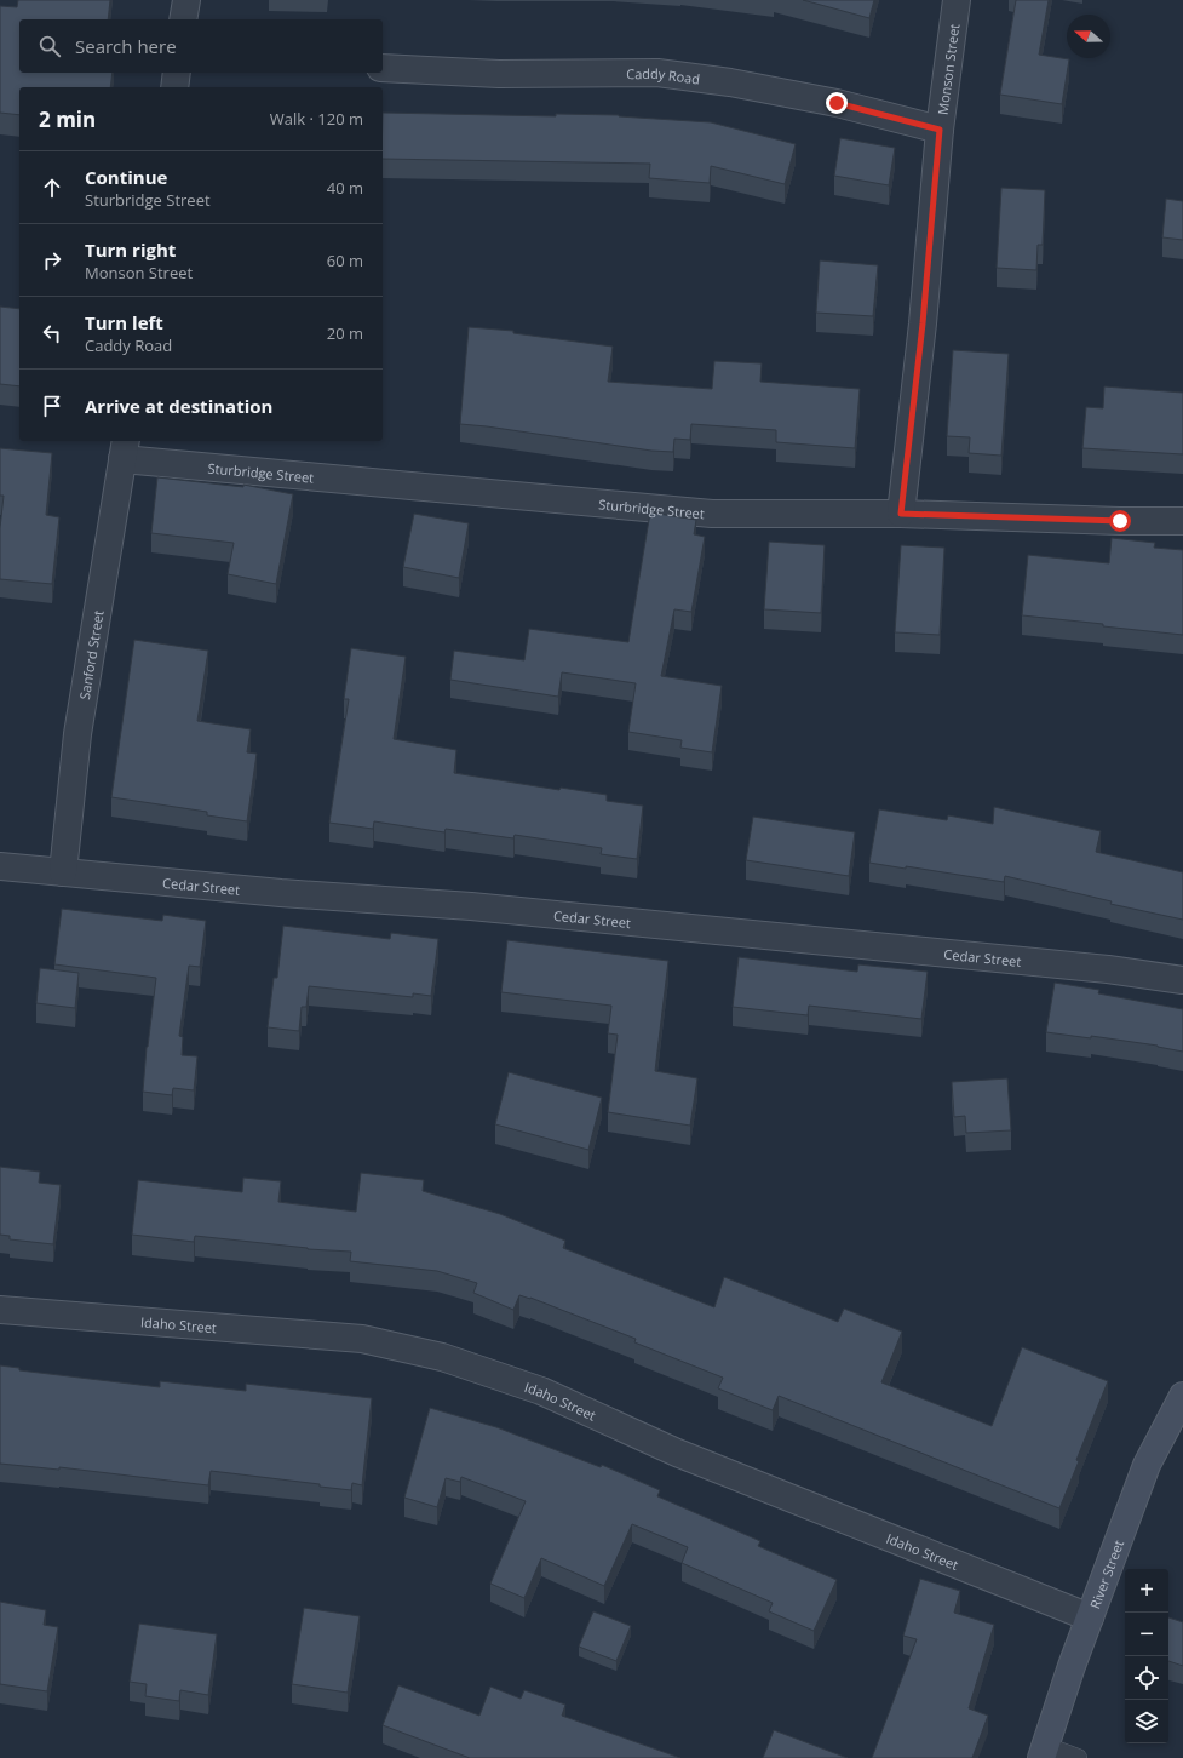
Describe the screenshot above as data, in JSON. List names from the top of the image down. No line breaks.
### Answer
{"streets":{"main road":["River Street"],"street":["Monson Street","Caddy Road","Sturbridge Street","Sanford Street","Cedar Street","Idaho Street"]},"crossings":[["Monson Street","Caddy Road"],["Monson Street","Sturbridge Street"],["Sturbridge Street","Sanford Street"],["Sanford Street","Cedar Street"],["Idaho Street","River Street"]],"north":"left","page":{"search":"Search here","heading":["2 min","Walk · 120 m"],"list":[["Continue","Sturbridge Street","40 m"],["Turn right","Monson Street","60 m"],["Turn left","Caddy Road","20 m"],"Arrive at destination"],"map_buttons":["+","−"]}}
